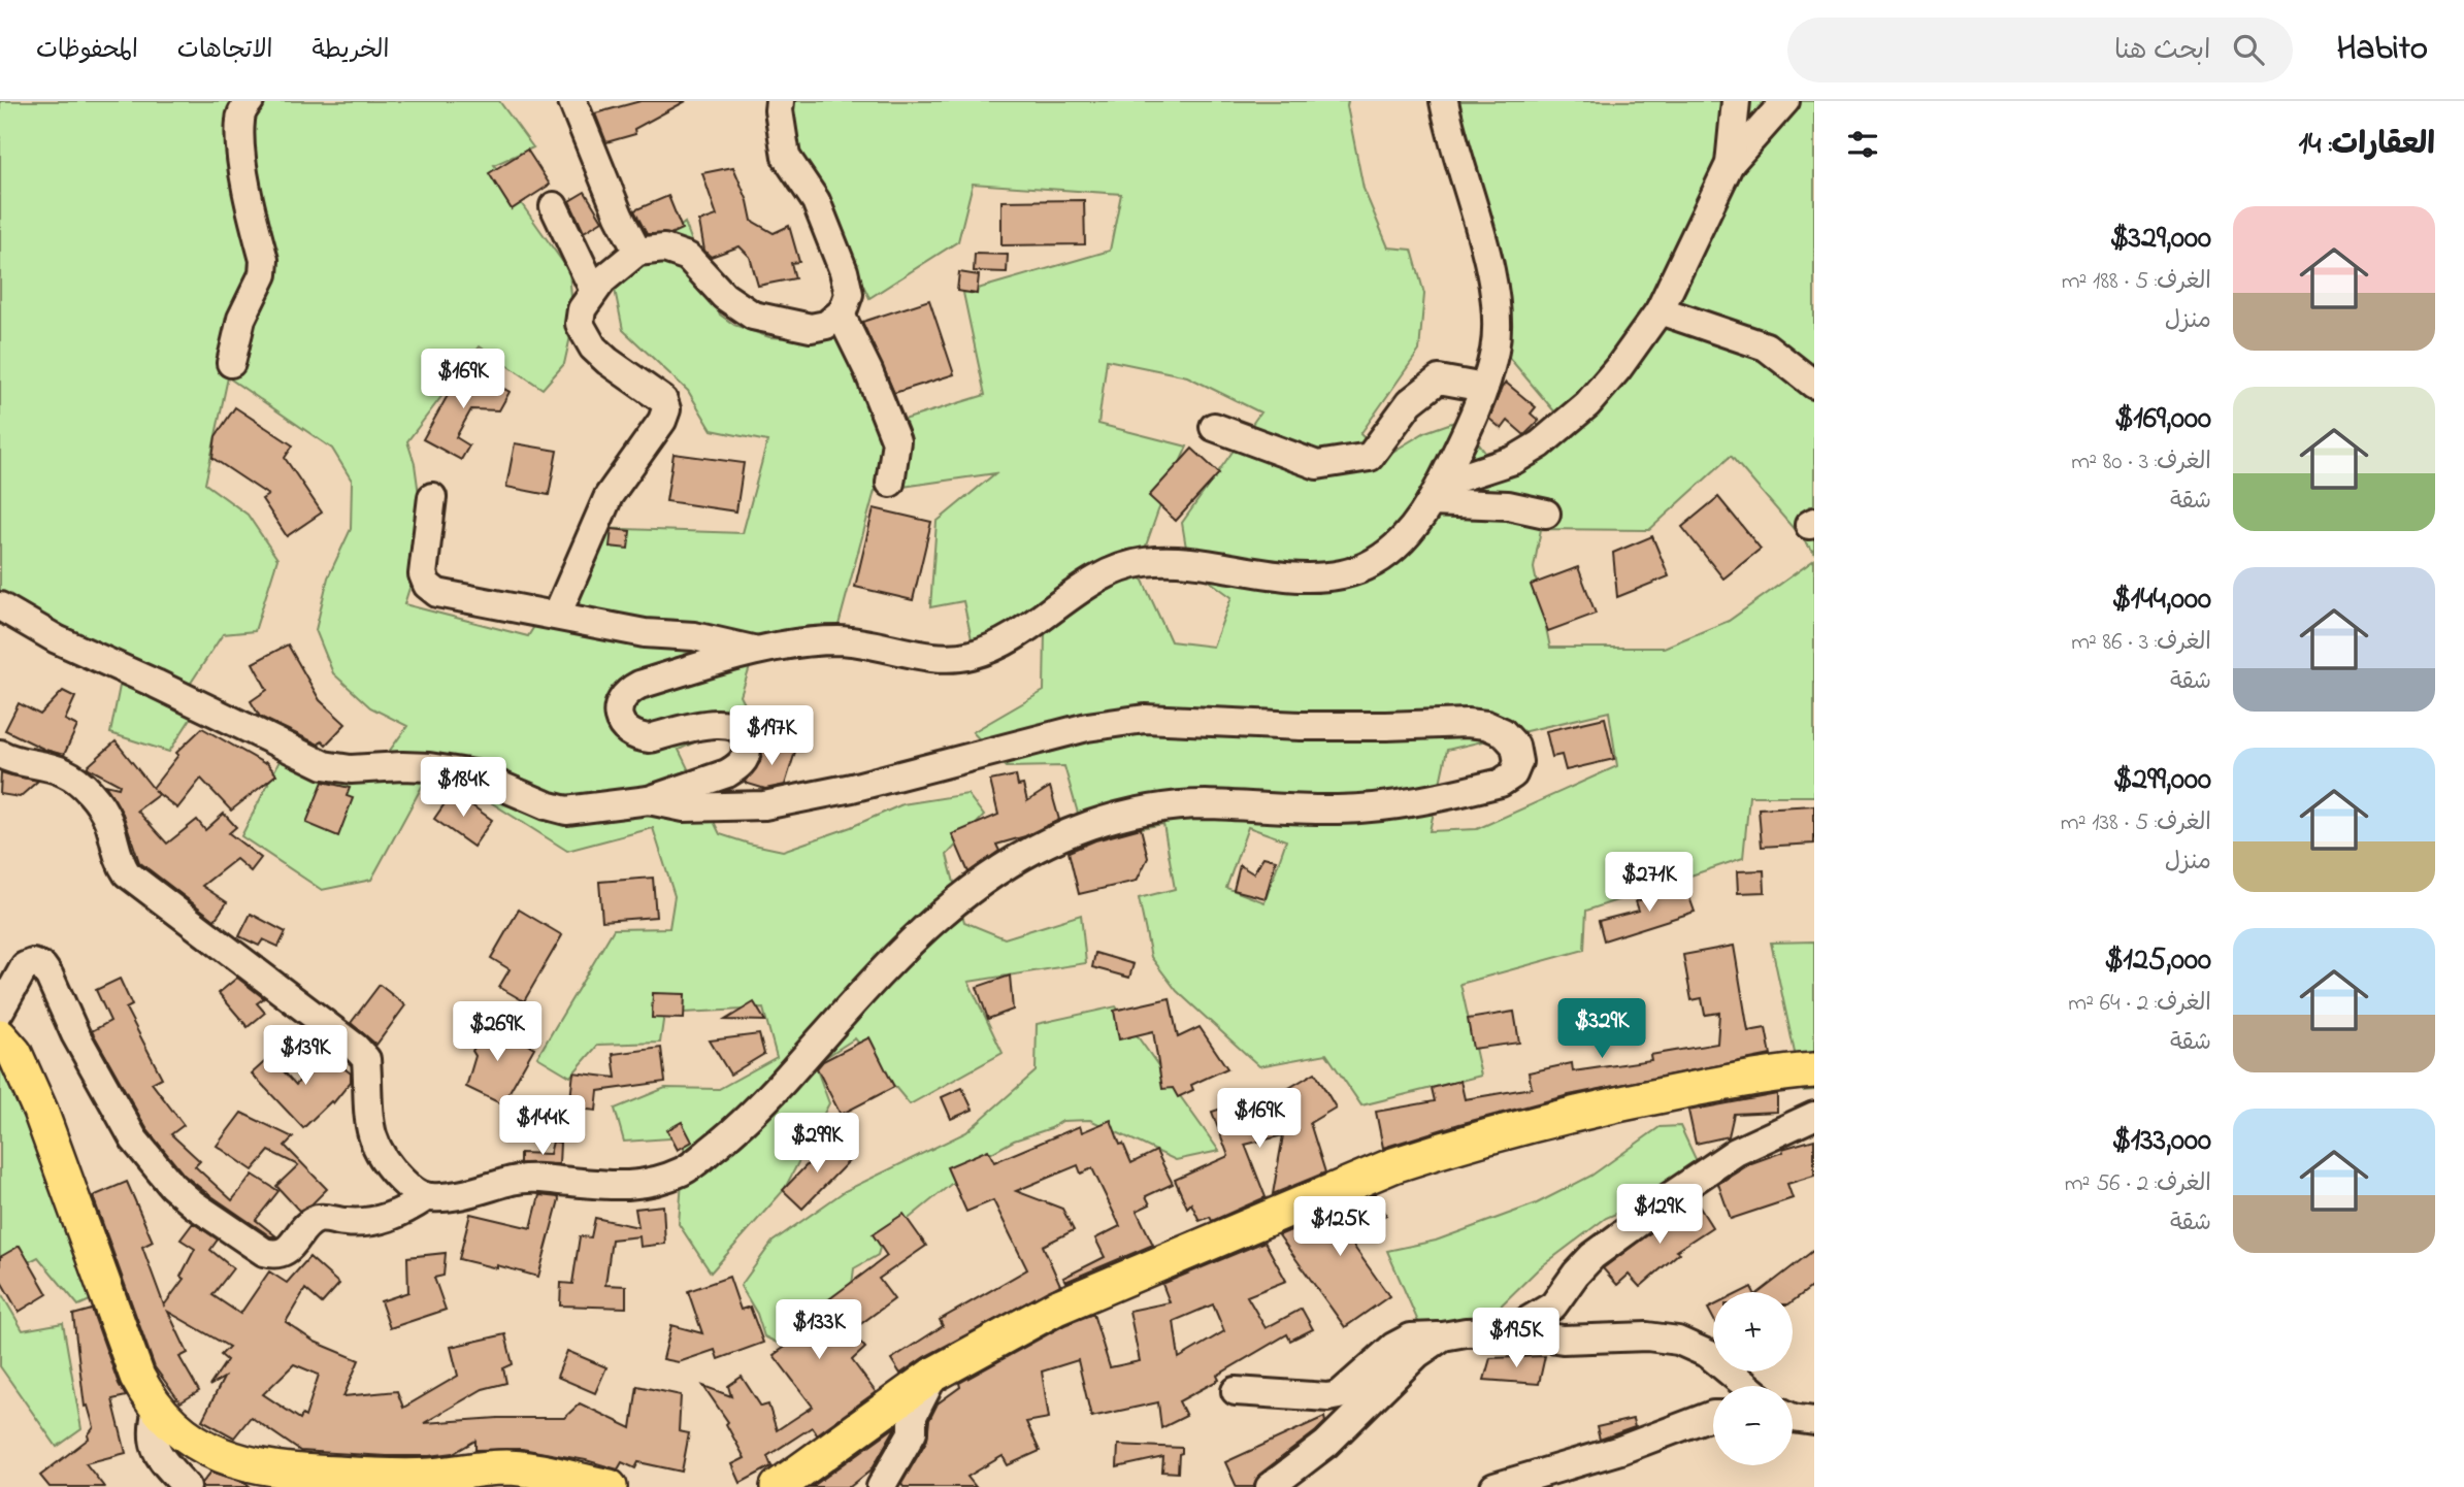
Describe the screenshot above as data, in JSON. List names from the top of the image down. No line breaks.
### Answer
{"page":{"header":"Habito","search":"ابحث هنا","nav":["الخريطة","الاتجاهات","المحفوظات"],"heading":"العقارات: 14","list":[{"name":"$329,000","note":"الغرف: 5 · 188 m² · منزل"},{"name":"$169,000","note":"الغرف: 3 · 80 m² · شقة"},{"name":"$144,000","note":"الغرف: 3 · 86 m² · شقة"},{"name":"$299,000","note":"الغرف: 5 · 138 m² · منزل"},{"name":"$125,000","note":"الغرف: 2 · 64 m² · شقة"},{"name":"$133,000","note":"الغرف: 2 · 56 m² · شقة"}],"price":["$169K","$197K","$184K","$271K","$329K","$269K","$139K","$169K","$144K","$299K","$129K","$125K","$133K","$195K"],"map_buttons":["+","−"]}}
